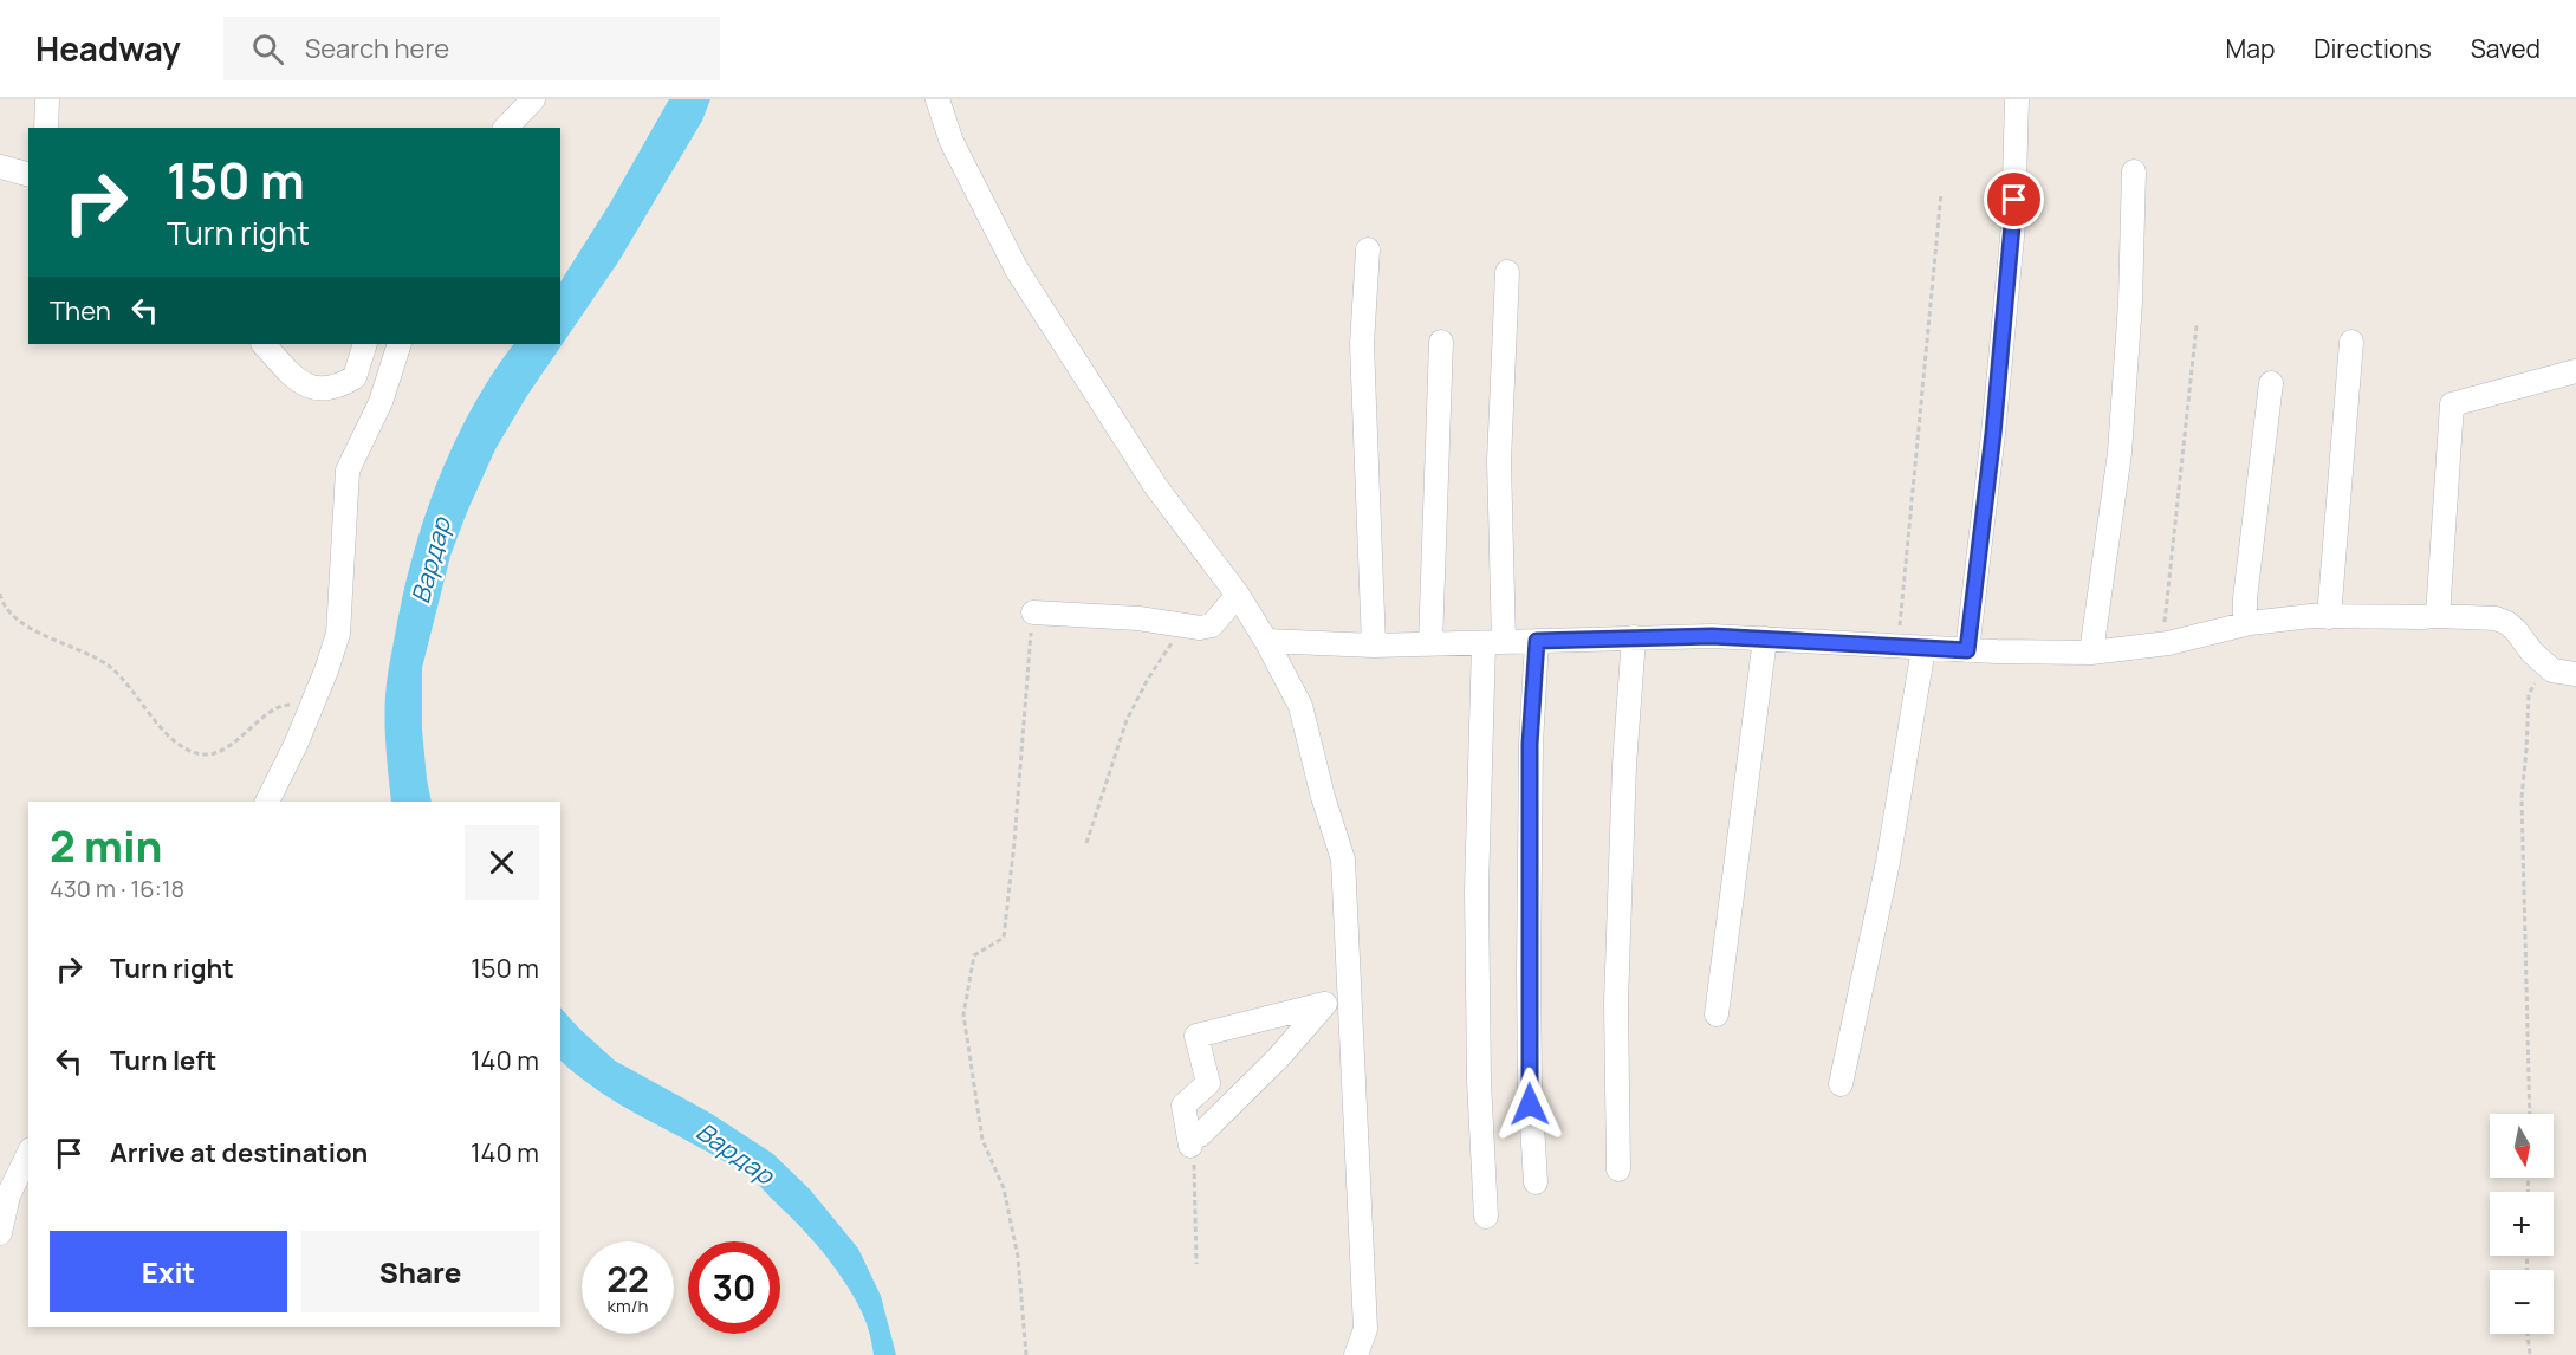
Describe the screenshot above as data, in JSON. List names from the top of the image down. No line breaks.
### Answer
{"water":["Вардар"],"north":"bottom","page":{"header":"Headway","search":"Search here","nav":["Map","Directions","Saved"],"turn":["150 m","Turn right"],"then":"Then","heading":["2 min","430 m · 16:18"],"list":[{"name":"Turn right","value":"150 m"},{"name":"Turn left","value":"140 m"},{"name":"Arrive at destination","value":"140 m"}],"map_buttons":["+","−"],"buttons":["Exit","Share"],"speed":"22 km/h","limit":"30"}}
